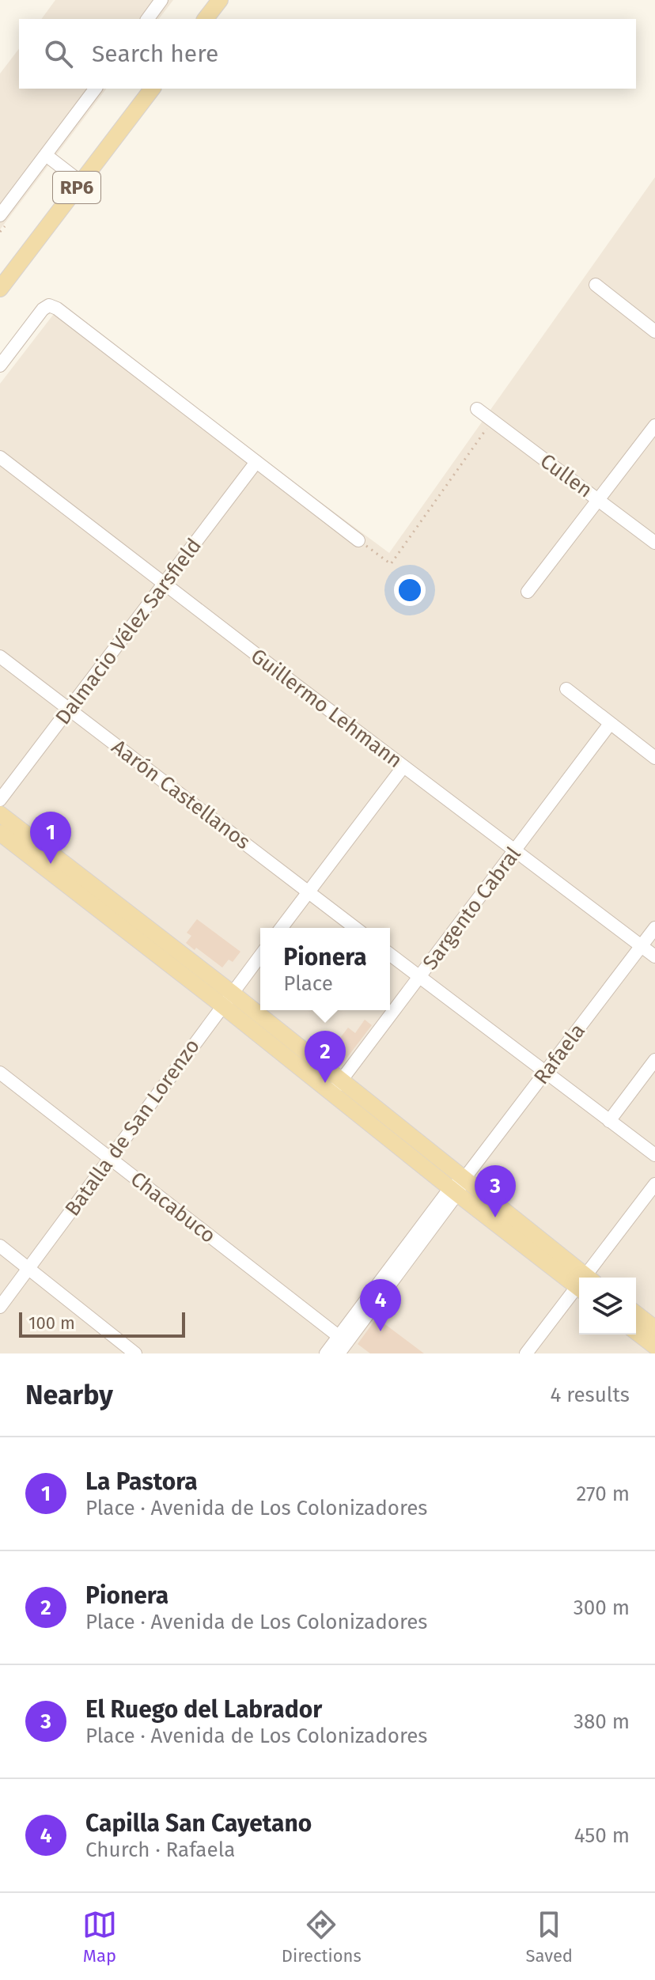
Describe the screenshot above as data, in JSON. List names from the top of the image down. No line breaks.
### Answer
{"streets":{"main road":["RP6"],"street":["Cullen","Dalmacio Vélez Sarsfield","Guillermo Lehmann","Aarón Castellanos","Sargento Cabral","Rafaela","Batalla de San Lorenzo","Chacabuco"]},"crossings":[["Dalmacio Vélez Sarsfield","Guillermo Lehmann"],["Dalmacio Vélez Sarsfield","Aarón Castellanos"],["Guillermo Lehmann","Sargento Cabral"],["Guillermo Lehmann","Rafaela"],["Rafaela","Chacabuco"],["Batalla de San Lorenzo","Chacabuco"]],"scale_bar":"100 m","page":{"search":"Search here","pins":["1","2","3","4"],"popup":["Pionera","Place"],"scale":"100 m","heading":["Nearby","4 results"],"list":[{"mark":"1","name":"La Pastora","note":"Place · Avenida de Los Colonizadores","value":"270 m"},{"mark":"2","name":"Pionera","note":"Place · Avenida de Los Colonizadores","value":"300 m"},{"mark":"3","name":"El Ruego del Labrador","note":"Place · Avenida de Los Colonizadores","value":"380 m"},{"mark":"4","name":"Capilla San Cayetano","note":"Church · Rafaela","value":"450 m"}],"nav":["Map","Directions","Saved"]}}
